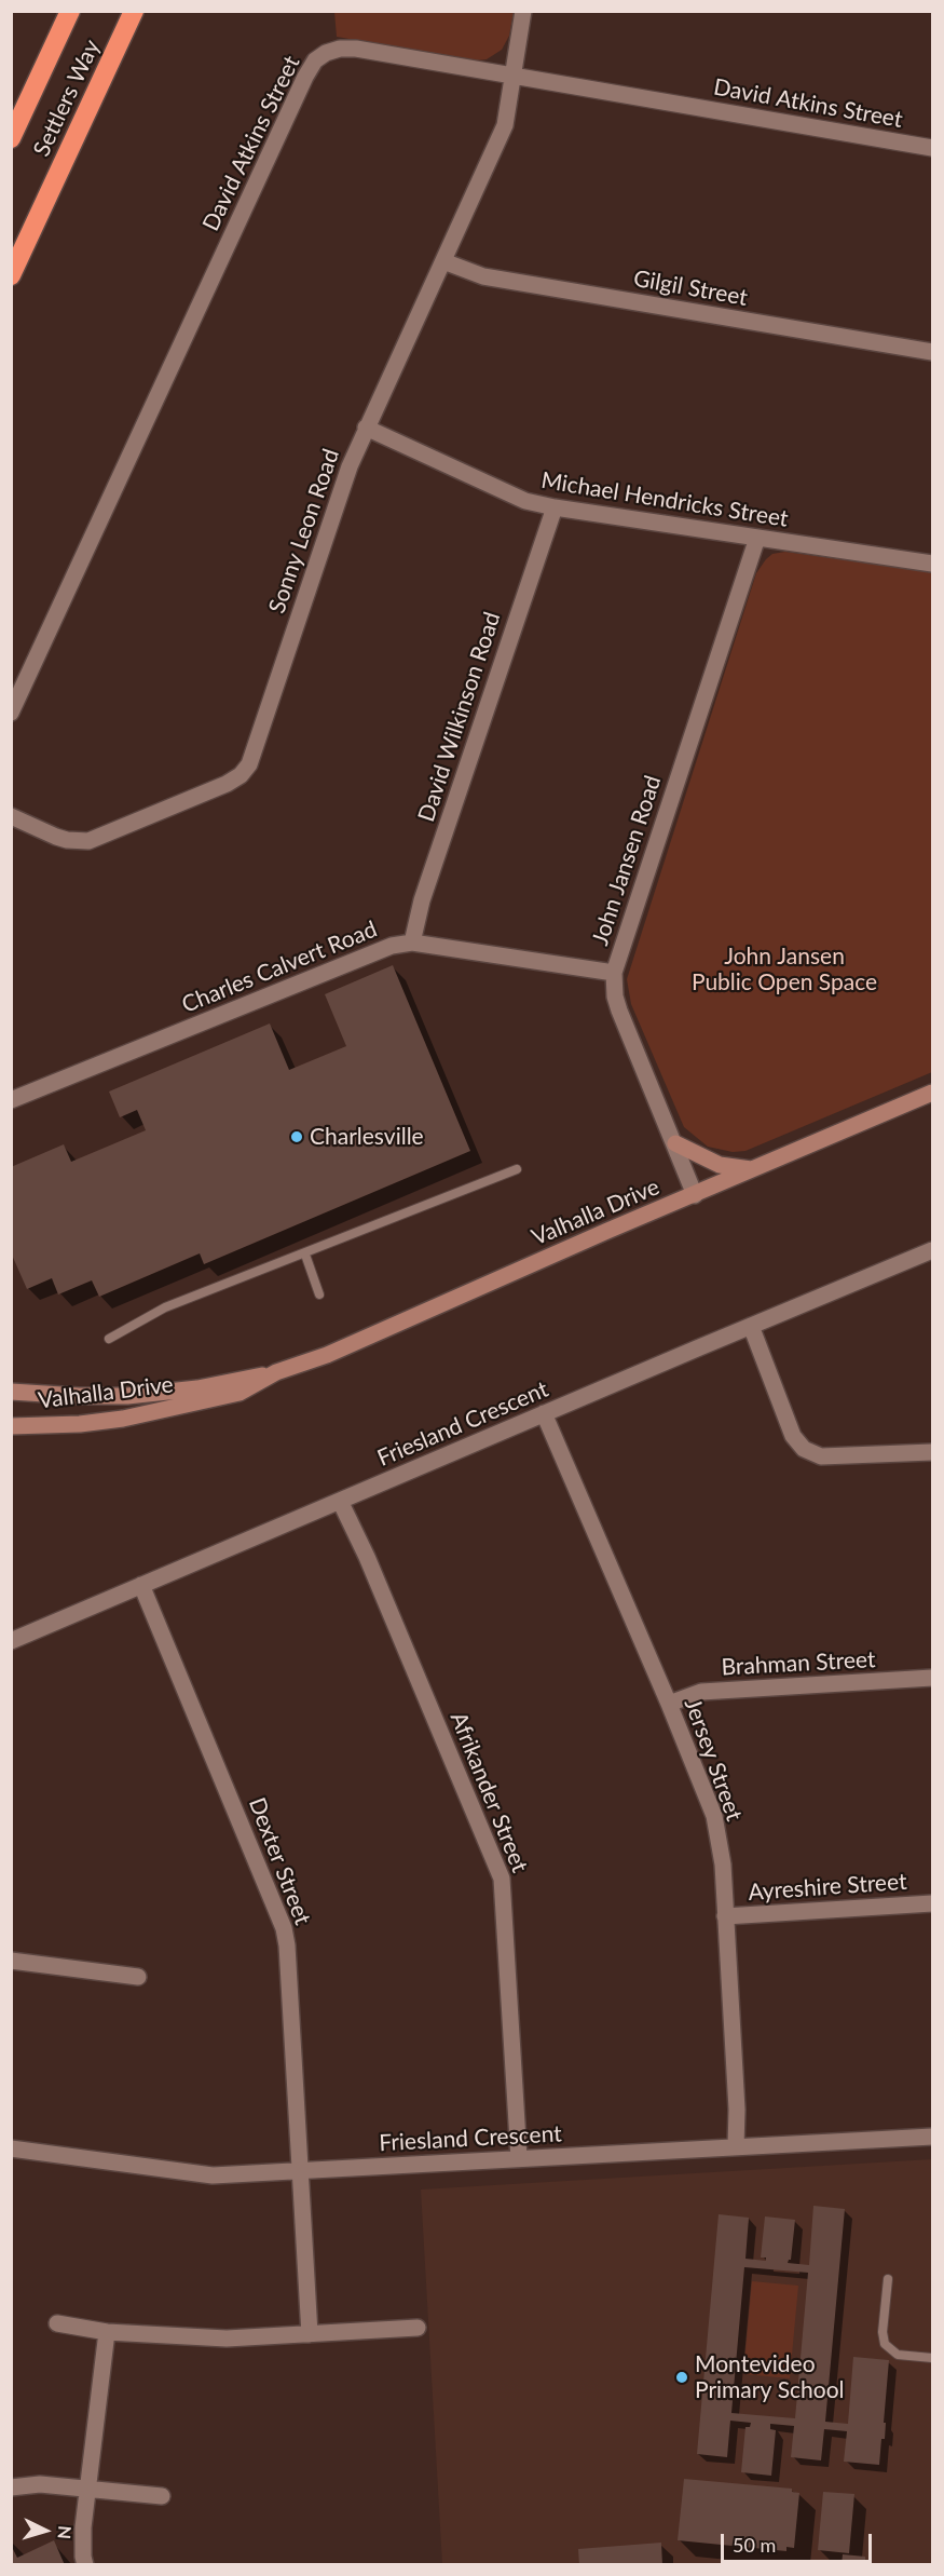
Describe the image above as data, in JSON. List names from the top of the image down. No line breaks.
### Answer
{"streets":{"highway":["Settlers Way"],"main road":["Valhalla Drive"],"street":["David Atkins Street","Gilgil Street","Michael Hendricks Street","Sonny Leon Road","David Wilkinson Road","John Jansen Road","Charles Calvert Road","Friesland Crescent","Brahman Street","Jersey Street","Afrikander Street","Dexter Street","Ayreshire Street"]},"crossings":[["David Atkins Street","Sonny Leon Road"],["Gilgil Street","Sonny Leon Road"],["Michael Hendricks Street","Sonny Leon Road"],["Michael Hendricks Street","David Wilkinson Road"],["Michael Hendricks Street","John Jansen Road"],["David Wilkinson Road","Charles Calvert Road"],["John Jansen Road","Charles Calvert Road"],["John Jansen Road","Valhalla Drive"],["Friesland Crescent","Jersey Street"],["Friesland Crescent","Afrikander Street"],["Friesland Crescent","Dexter Street"],["Brahman Street","Jersey Street"],["Jersey Street","Ayreshire Street"]],"parks":["John Jansen Public Open Space"],"places":["Charlesville","Montevideo Primary School"],"scale_bar":"50 m","north":"right"}
